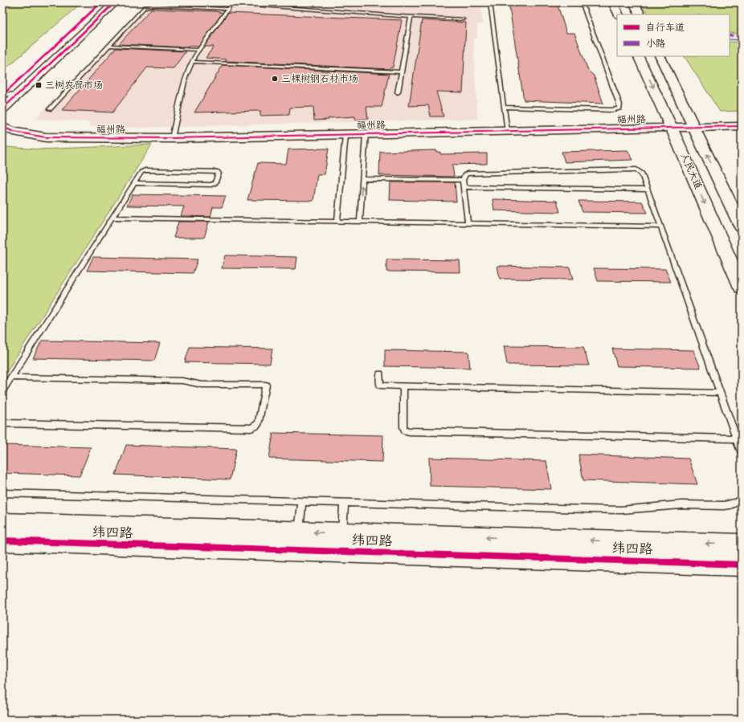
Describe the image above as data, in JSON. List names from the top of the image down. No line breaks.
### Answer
{"streets":{"main road":["福州路","人民大道","纬四路"]},"crossings":[["福州路","人民大道"]],"places":{"other":["三棵树钢石材市场"],"transit":["三树农贸市场"]},"legend":["自行车道","小路"]}
